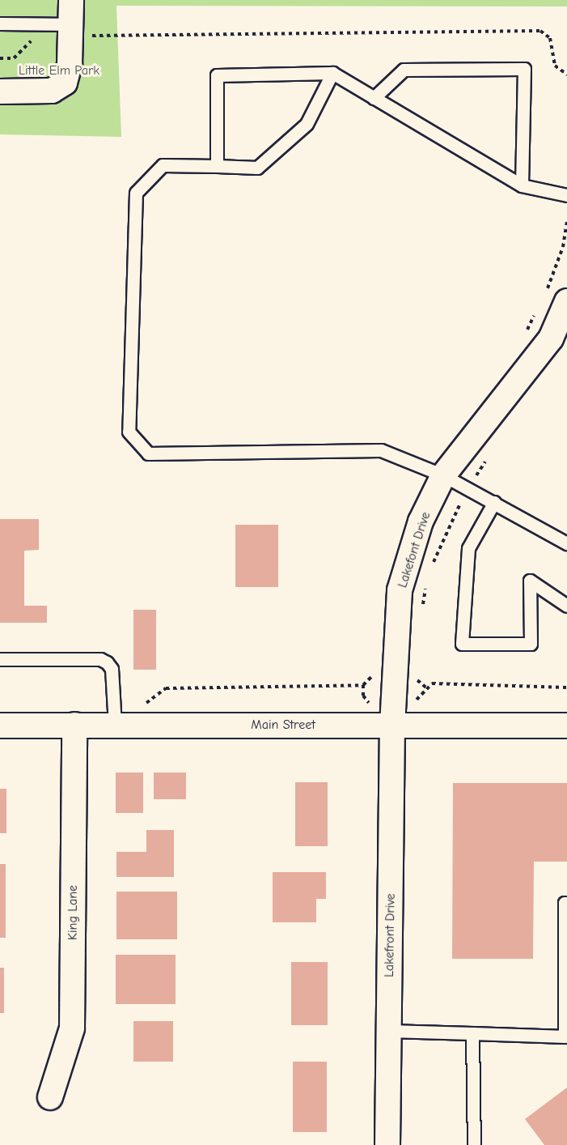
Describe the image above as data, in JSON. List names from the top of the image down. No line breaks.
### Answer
{"streets":{"street":["Lakefont Drive","Main Street","King Lane","Lakefront Drive"]},"crossings":[["Lakefont Drive","Main Street"],["Lakefont Drive","Lakefront Drive"],["Main Street","King Lane"],["Main Street","Lakefront Drive"]],"parks":["Little Elm Park"]}
